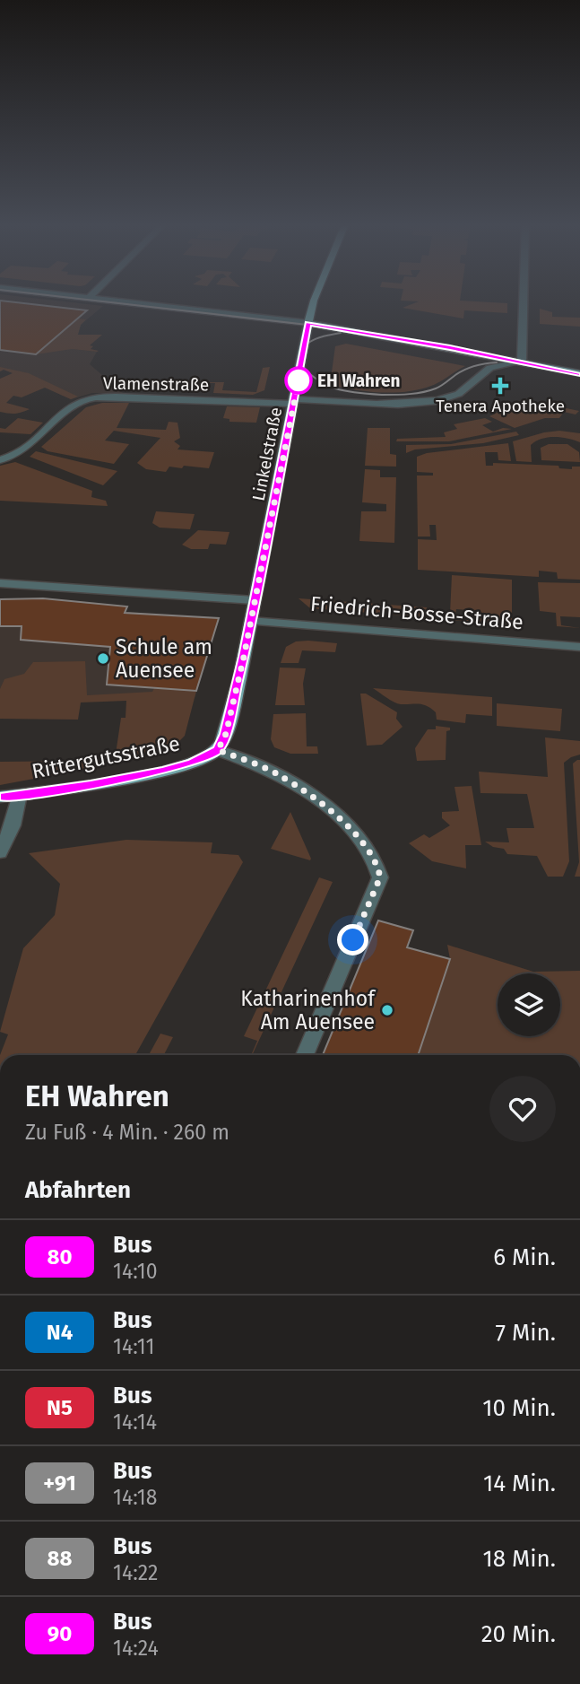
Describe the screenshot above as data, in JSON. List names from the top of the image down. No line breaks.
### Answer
{"streets":{"main road":["Linkelstraße","Rittergutsstraße"],"street":["Vlamenstraße","Friedrich-Bosse-Straße"]},"crossings":[["Vlamenstraße","Linkelstraße"],["Linkelstraße","Friedrich-Bosse-Straße"],["Linkelstraße","Rittergutsstraße"]],"places":{"other":["EH Wahren","Schule am Auensee","Katharinenhof Am Auensee"],"health":["Tenera Apotheke"]},"lines":["bus line 80"],"page":{"heading":[["EH Wahren","Zu Fuß · 4 Min. · 260 m"],"Abfahrten"],"list":[{"mark":"80","name":"Bus","note":"14:10","value":"6 Min."},{"mark":"N4","name":"Bus","note":"14:11","value":"7 Min."},{"mark":"N5","name":"Bus","note":"14:14","value":"10 Min."},{"mark":"+91","name":"Bus","note":"14:18","value":"14 Min."},{"mark":"88","name":"Bus","note":"14:22","value":"18 Min."},{"mark":"90","name":"Bus","note":"14:24","value":"20 Min."}]}}
